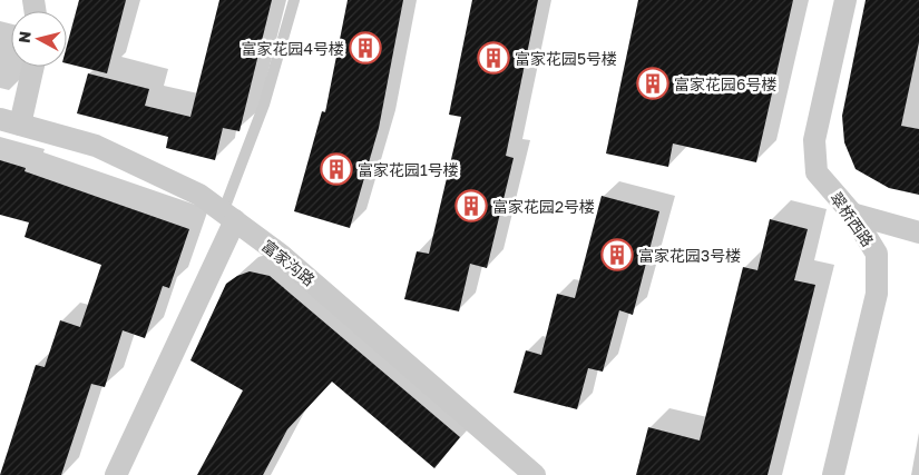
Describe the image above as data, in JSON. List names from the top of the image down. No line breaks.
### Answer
{"streets":{"street":["翠桥西路","富家沟路"]},"places":{"building":["富家花园4号楼","富家花园5号楼","富家花园6号楼","富家花园1号楼","富家花园2号楼","富家花园3号楼"]},"north":"left"}
